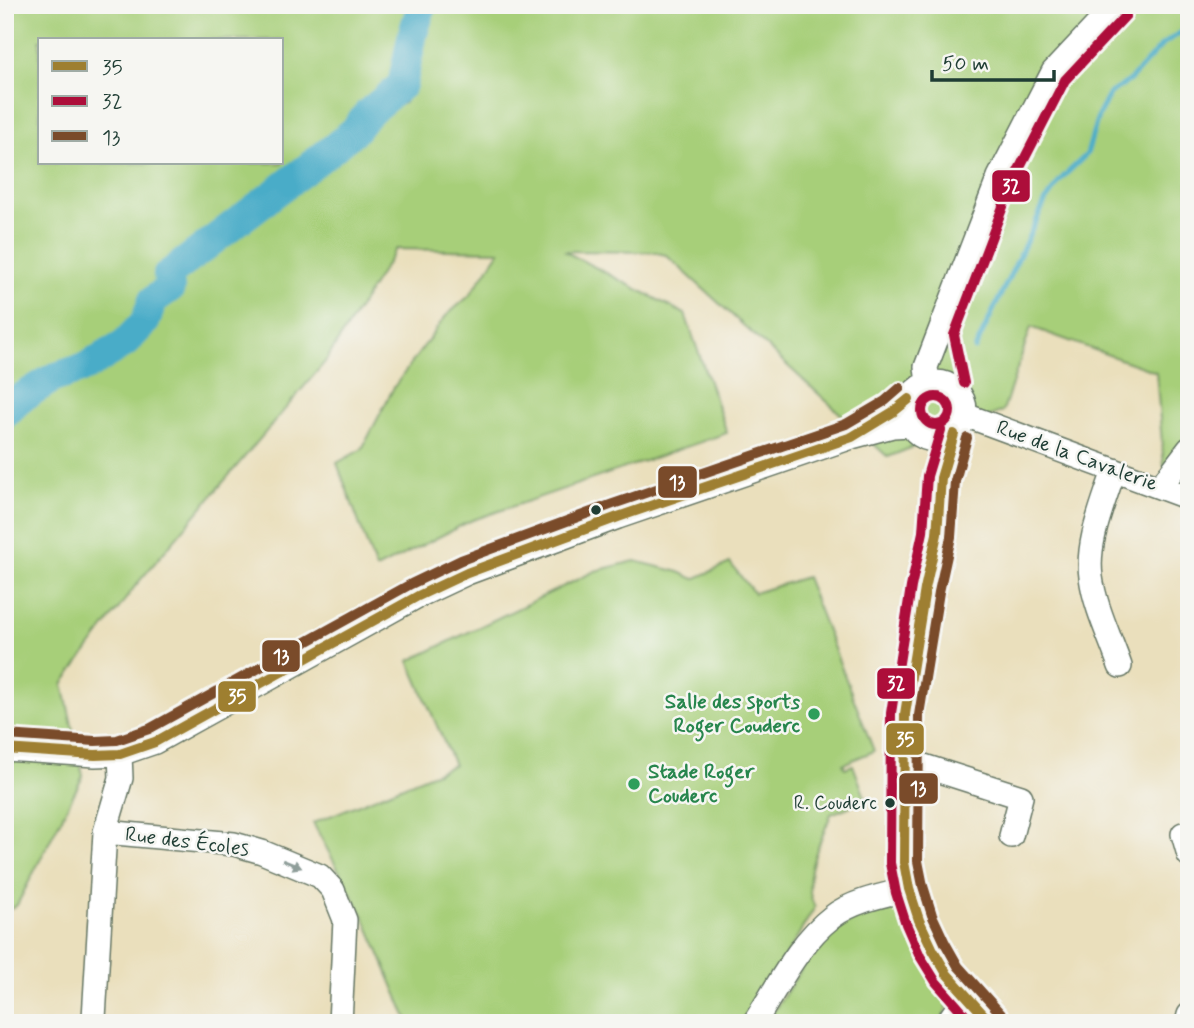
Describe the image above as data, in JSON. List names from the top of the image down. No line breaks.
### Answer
{"streets":{"street":["Rue de la Cavalerie","Rue des Écoles"]},"one_way":["Rue des Écoles"],"places":["Salle des sports Roger Couderc","Stade Roger Couderc","R. Couderc"],"lines":["transit line 32","transit line 13","transit line 35"],"legend":["35","32","13"],"scale_bar":"50 m"}
